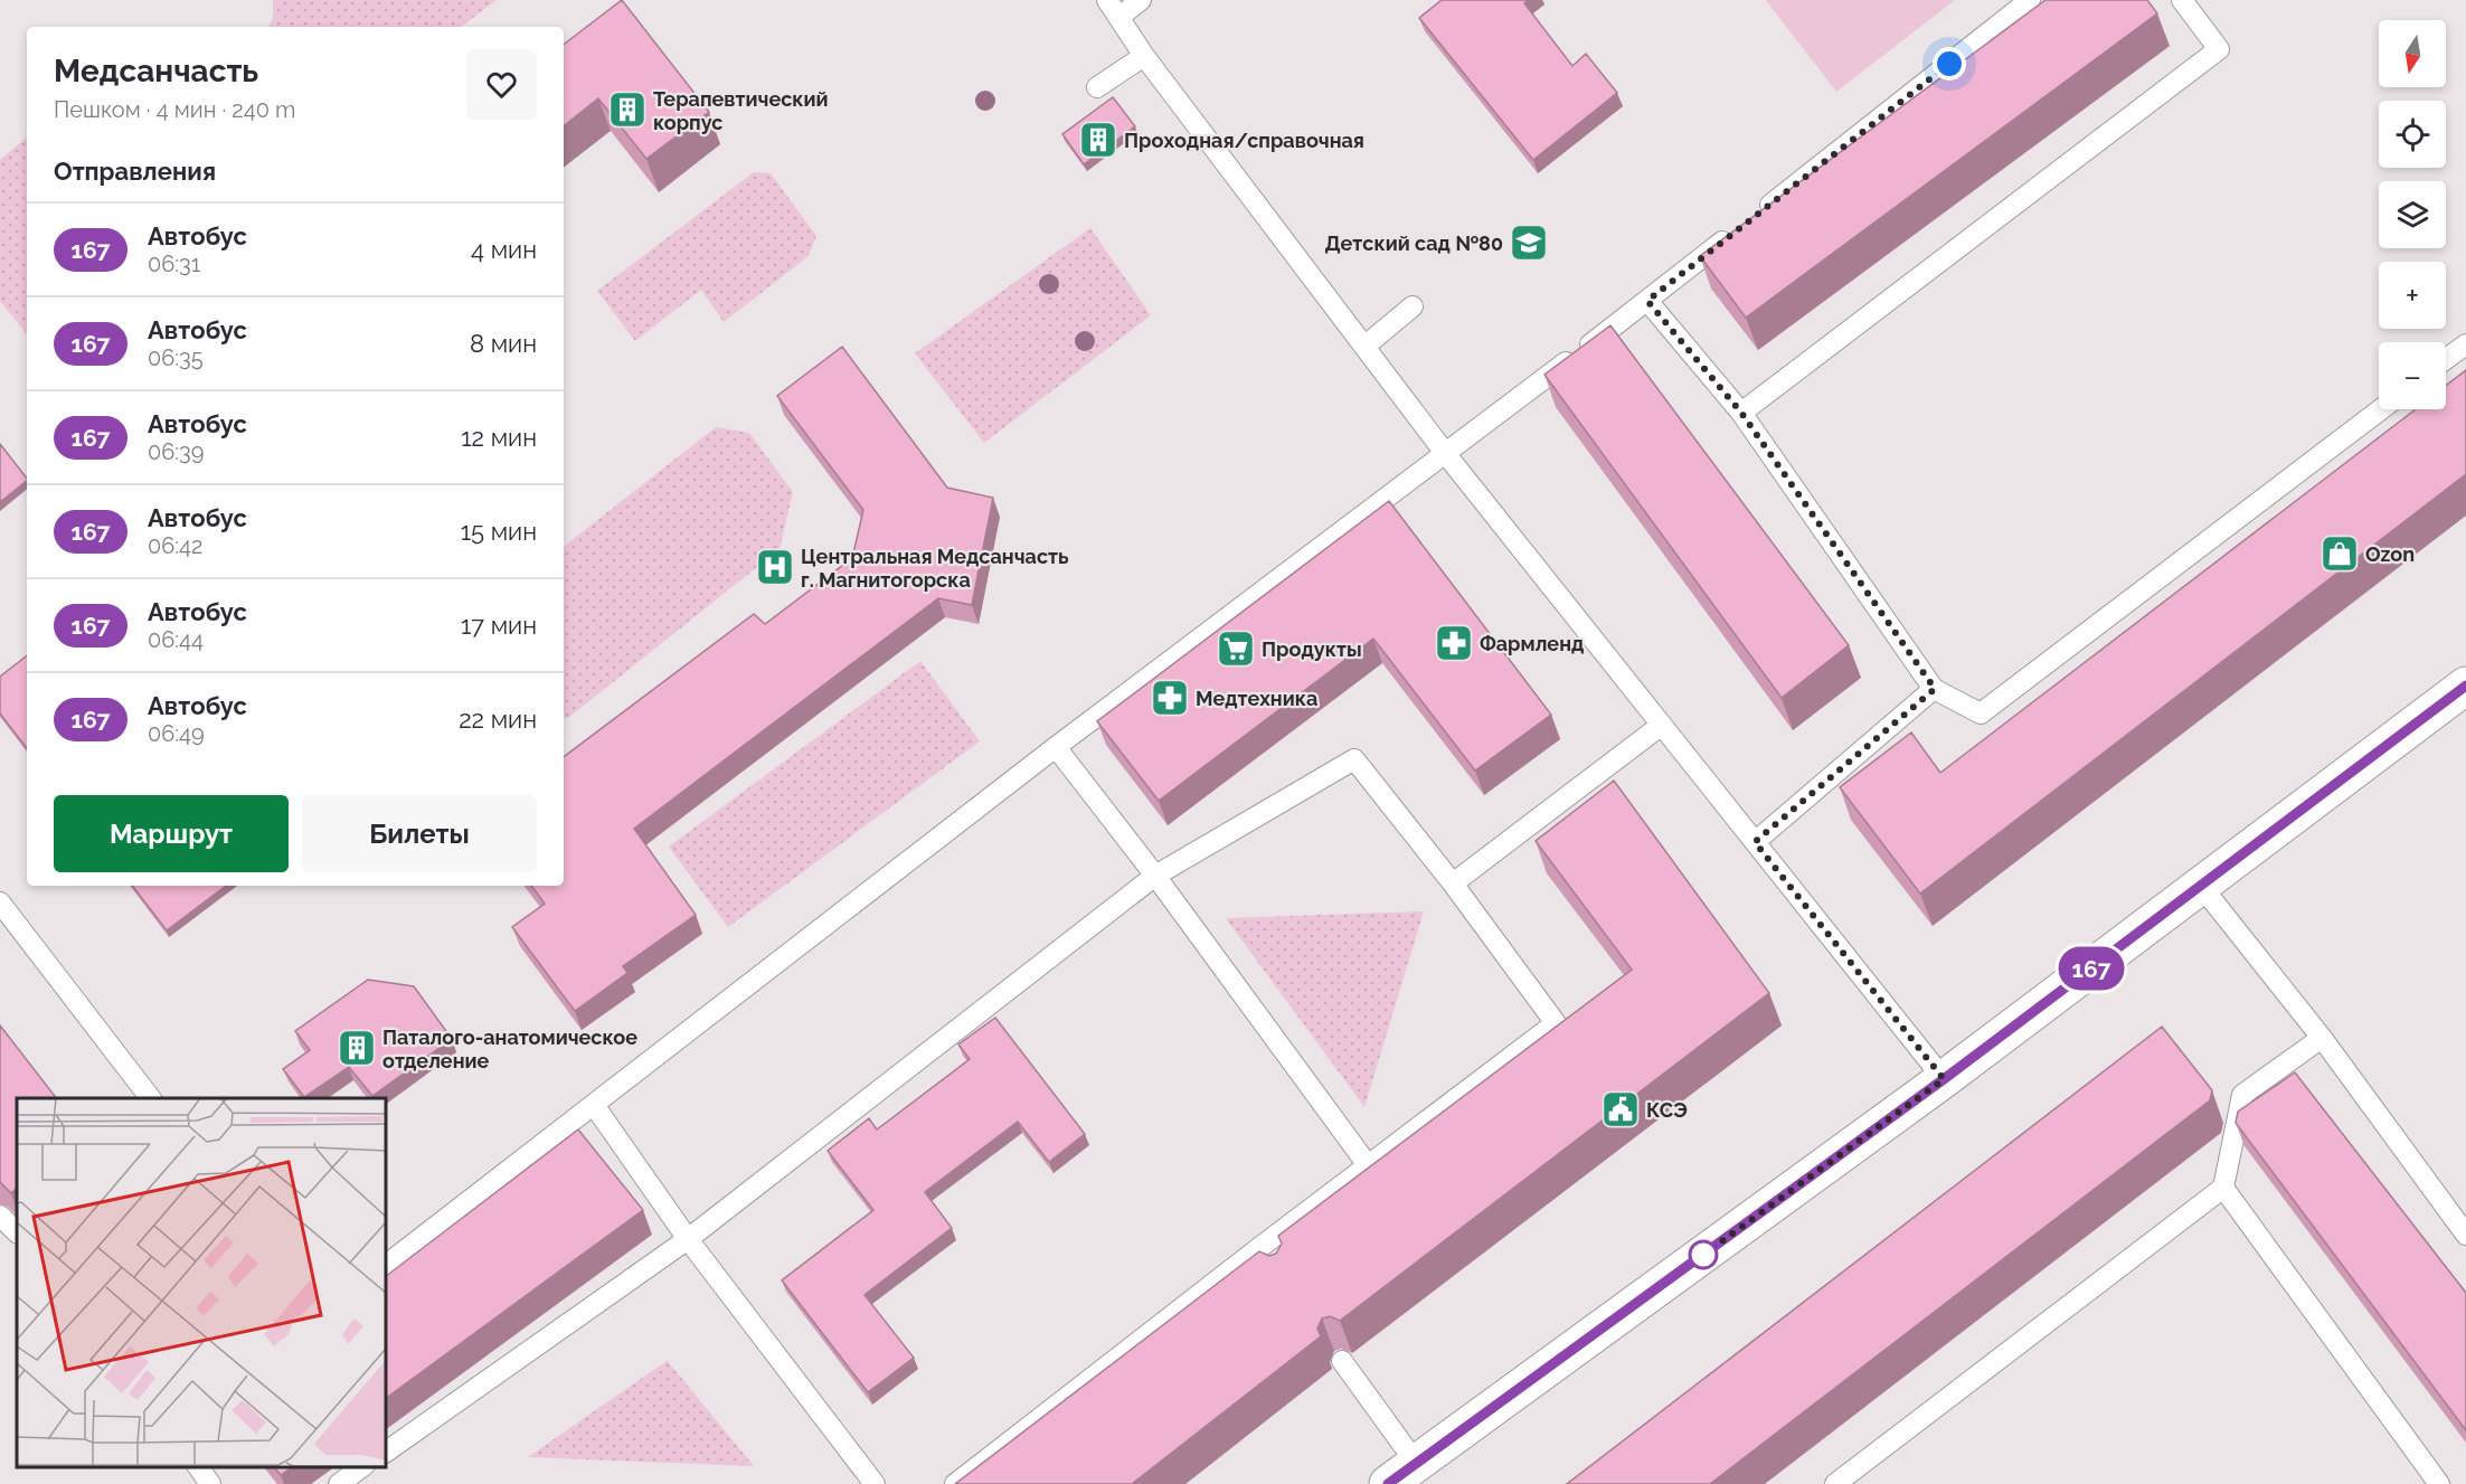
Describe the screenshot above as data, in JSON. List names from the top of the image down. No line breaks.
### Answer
{"places":{"building":["Терапевтический корпус","Проходная/справочная","Паталого-анатомическое отделение"],"school or university":["Детский сад №80"],"shop":["Ozon"],"hospital":["Центральная Медсанчасть г. Магнитогорска"],"pharmacy":["Фармленд","Медтехника"],"supermarket":["Продукты"],"public building":["КСЭ"]},"lines":["bus line 167"],"north":"bottom","page":{"on_map":"167","map_buttons":["+","−"],"heading":[["Медсанчасть","Пешком · 4 мин · 240 m"],"Отправления"],"list":[{"mark":"167","name":"Автобус","note":"06:31","value":"4 мин"},{"mark":"167","name":"Автобус","note":"06:35","value":"8 мин"},{"mark":"167","name":"Автобус","note":"06:39","value":"12 мин"},{"mark":"167","name":"Автобус","note":"06:42","value":"15 мин"},{"mark":"167","name":"Автобус","note":"06:44","value":"17 мин"},{"mark":"167","name":"Автобус","note":"06:49","value":"22 мин"}],"buttons":["Маршрут","Билеты"]}}
